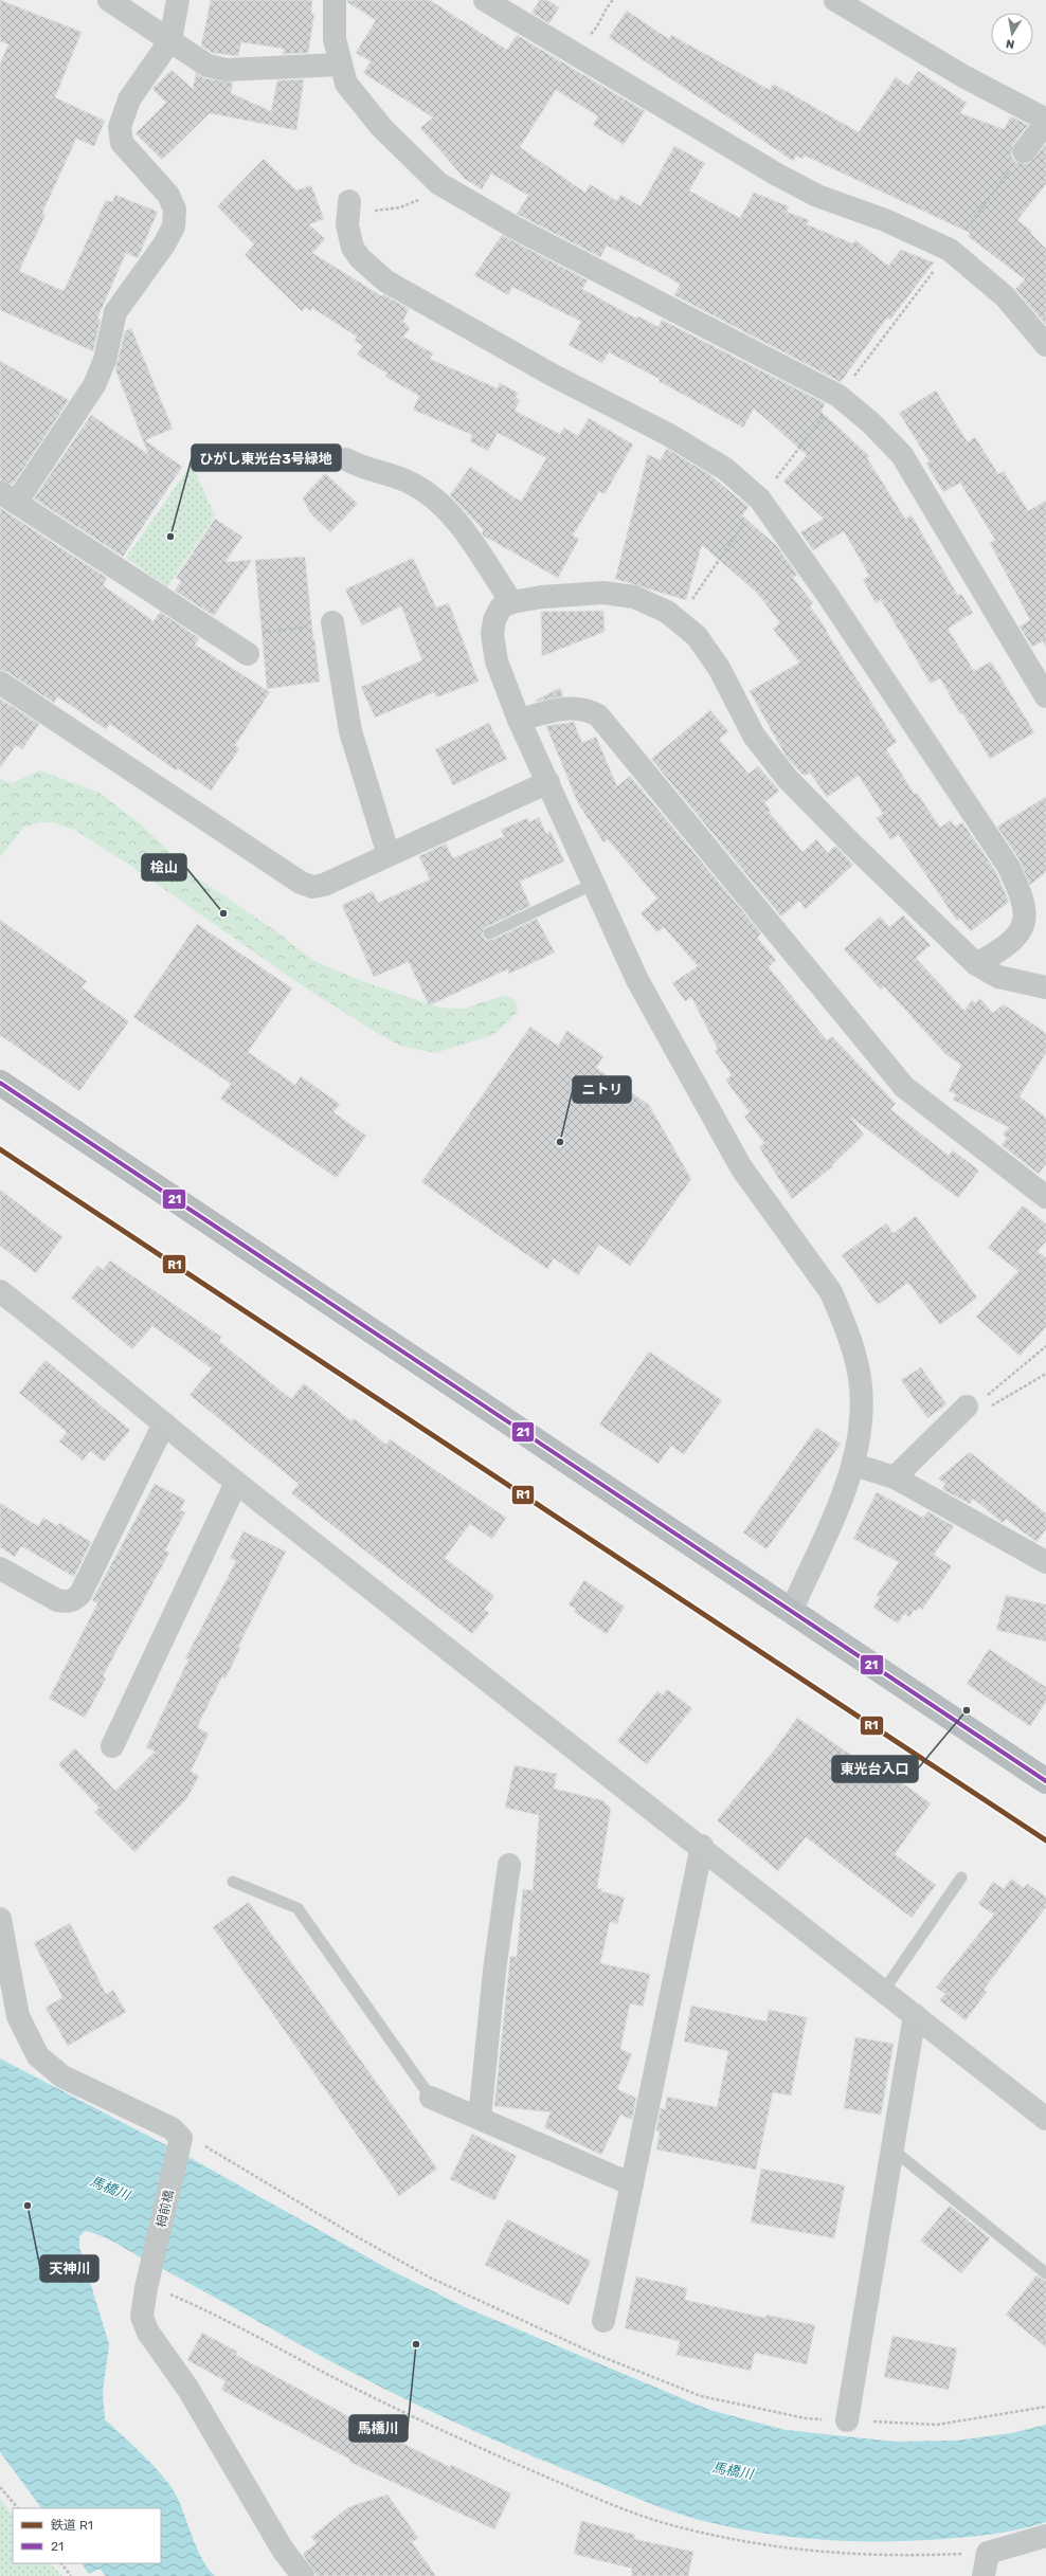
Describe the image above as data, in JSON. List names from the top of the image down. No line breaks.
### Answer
{"streets":{"street":["栂前橋"]},"water":["馬橋川"],"places":["ひがし東光台3号緑地","桧山","ニトリ","東光台入口","天神川","馬橋川"],"lines":["transit line 21","rail line R1"],"legend":["鉄道 R1","21"],"north":"bottom"}
